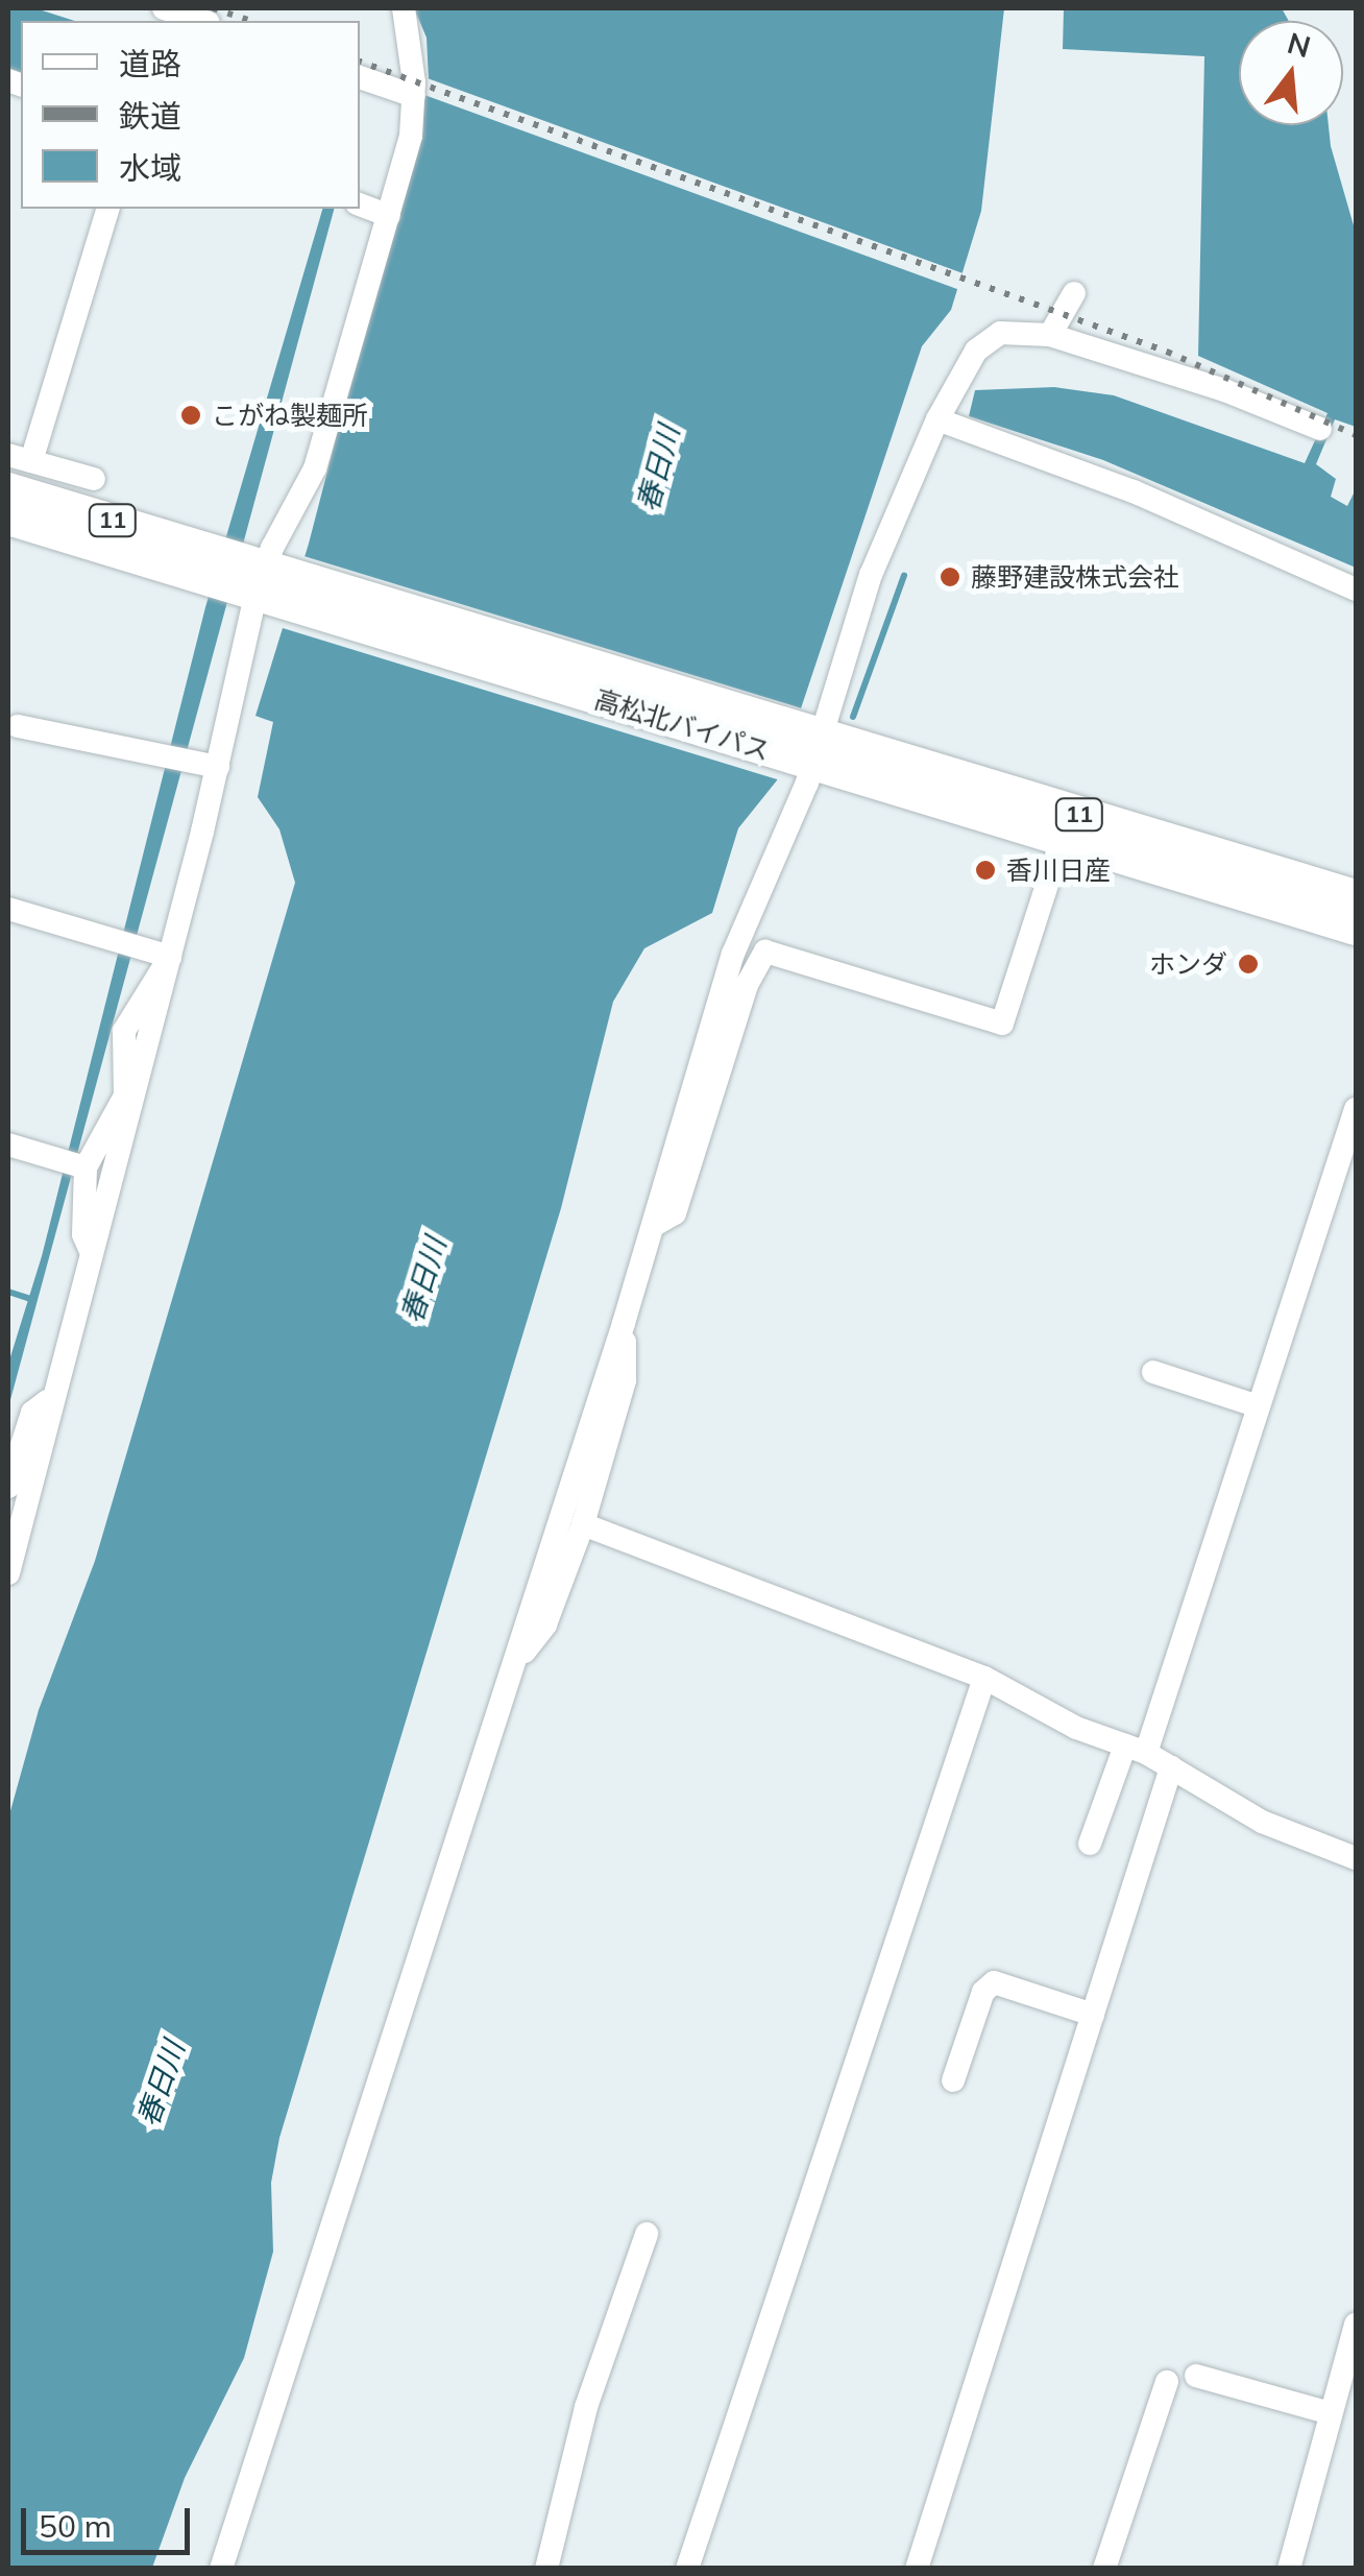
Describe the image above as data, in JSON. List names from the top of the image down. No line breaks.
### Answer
{"streets":{"highway":["11","高松北バイパス"]},"water":["春日川"],"places":["こがね製麺所","藤野建設株式会社","香川日産","ホンダ"],"legend":["道路","鉄道","水域"],"scale_bar":"50 m","north":"top"}
